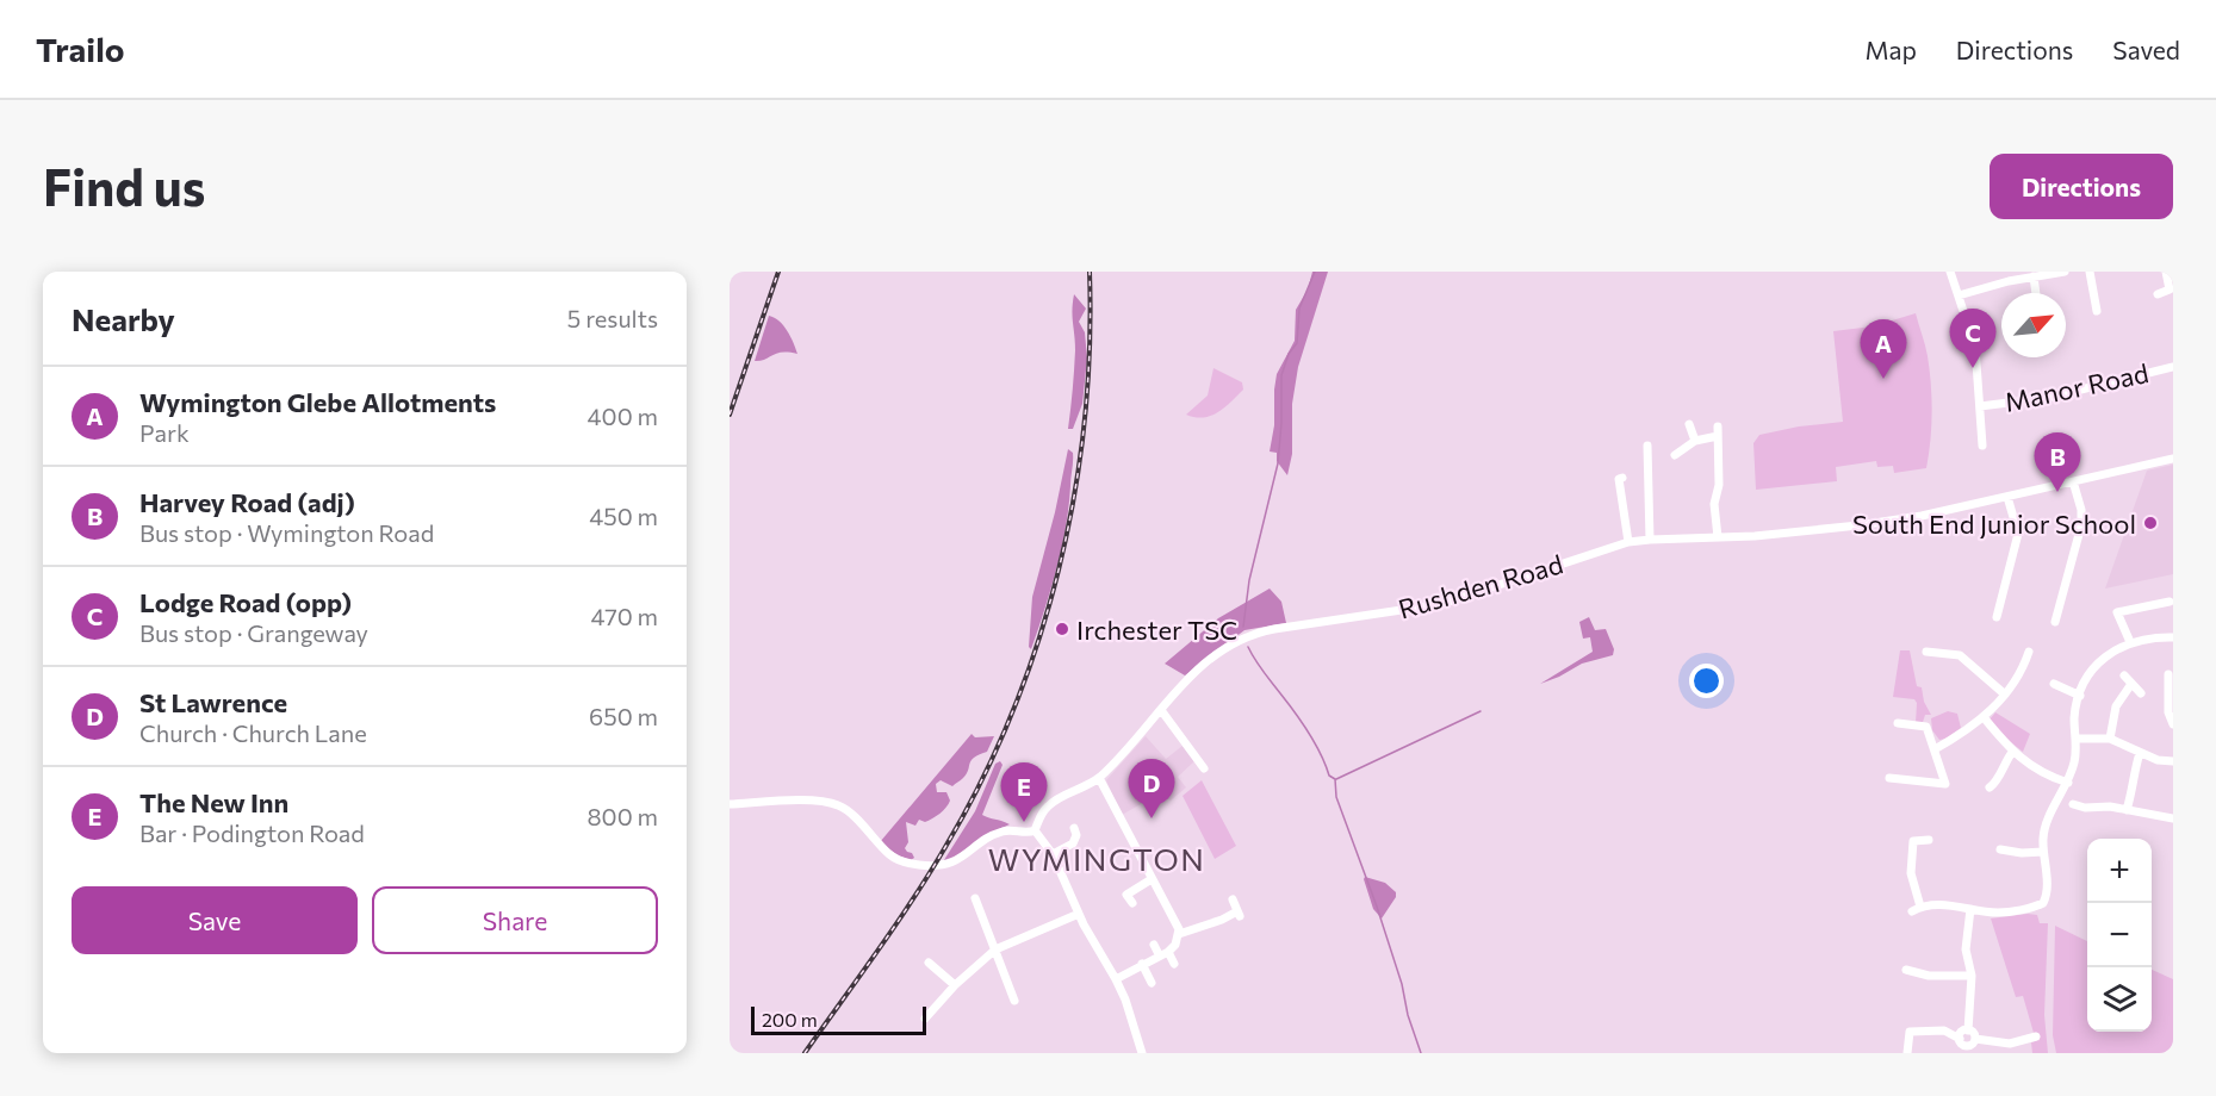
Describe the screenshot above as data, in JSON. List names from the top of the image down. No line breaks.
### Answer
{"streets":{"street":["Manor Road","Rushden Road"]},"districts":["WYMINGTON"],"places":["South End Junior School","Irchester TSC"],"scale_bar":"200 m","north":"top right","page":{"header":"Trailo","nav":["Map","Directions","Saved"],"buttons":["Directions",["Save","Share"]],"title":"Find us","heading":["Nearby","5 results"],"pins":["C","A","B","D","E"],"list":[{"mark":"A","name":"Wymington Glebe Allotments","note":"Park","value":"400 m"},{"mark":"B","name":"Harvey Road (adj)","note":"Bus stop · Wymington Road","value":"450 m"},{"mark":"C","name":"Lodge Road (opp)","note":"Bus stop · Grangeway","value":"470 m"},{"mark":"D","name":"St Lawrence","note":"Church · Church Lane","value":"650 m"},{"mark":"E","name":"The New Inn","note":"Bar · Podington Road","value":"800 m"}],"map_buttons":["+","−"],"scale":"200 m"}}
